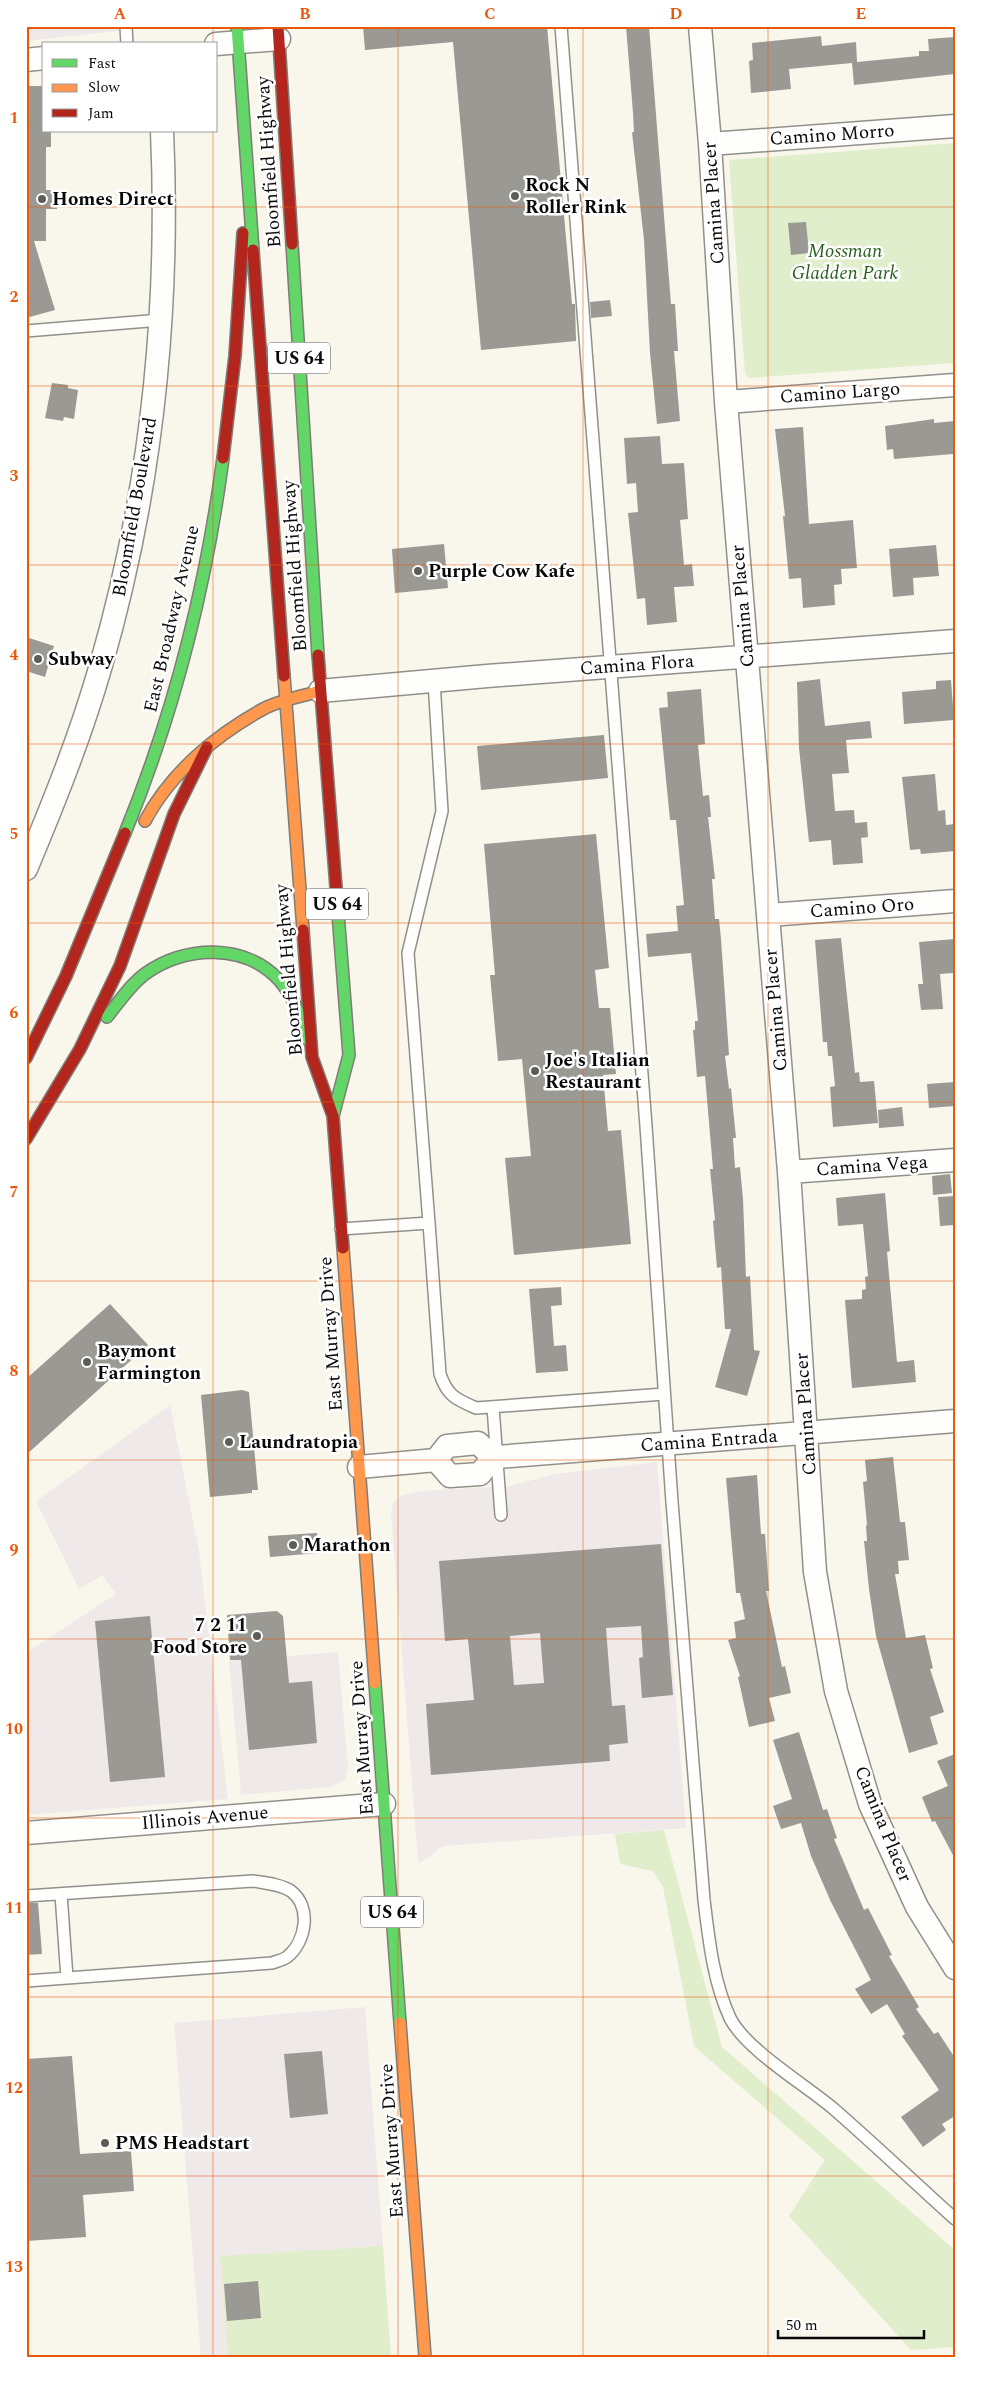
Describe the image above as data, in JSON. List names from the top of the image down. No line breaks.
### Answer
{"streets":{"main road":["Bloomfield Highway","US 64","East Broadway Avenue","East Murray Drive"],"street":["Camino Morro","Camina Placer","Camino Largo","Bloomfield Boulevard","Camina Flora","Camino Oro","Camina Vega","Camina Entrada","Illinois Avenue"]},"crossings":[["Camino Morro","Camina Placer"],["Bloomfield Highway","East Broadway Avenue"],["Bloomfield Highway","Camina Flora"],["Bloomfield Highway","East Murray Drive"],["Camina Placer","Camino Largo"],["Camina Placer","Camina Flora"],["Camina Placer","Camino Oro"],["Camina Placer","Camina Vega"],["Camina Placer","Camina Entrada"],["East Murray Drive","Illinois Avenue"]],"parks":["Mossman Gladden Park"],"places":["Rock N Roller Rink","Homes Direct","Purple Cow Kafe","Subway","Joe's Italian Restaurant","Baymont Farmington","Laundratopia","Marathon","7 2 11 Food Store","PMS Headstart"],"legend":["Fast","Slow","Jam"],"scale_bar":"50 m","grid":{"columns":["A","B","C","D","E"],"rows":["1","2","3","4","5","6","7","8","9","10","11","12","13"]}}
